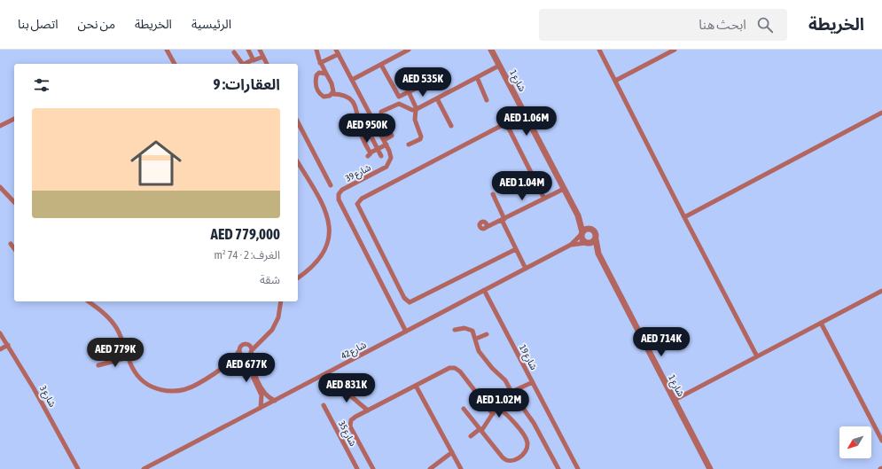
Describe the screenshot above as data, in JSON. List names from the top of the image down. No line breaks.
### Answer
{"streets":{"street":["شارع 1","شارع 39","شارع 42","شارع 19","شارع 3","شارع 35"]},"crossings":[["شارع 1","شارع 42"],["شارع 39","شارع 42"],["شارع 42","شارع 19"]],"north":"bottom left","page":{"header":"الخريطة","search":"ابحث هنا","nav":["الرئيسية","الخريطة","من نحن","اتصل بنا"],"heading":"العقارات: 9","price":["AED 535K","AED 1.06M","AED 950K","AED 1.04M","AED 714K","AED 779K","AED 677K","AED 831K","AED 1.02M"],"list":[{"name":"AED 779,000","note":"الغرف: 2 · 74 m² · شقة"}]}}
